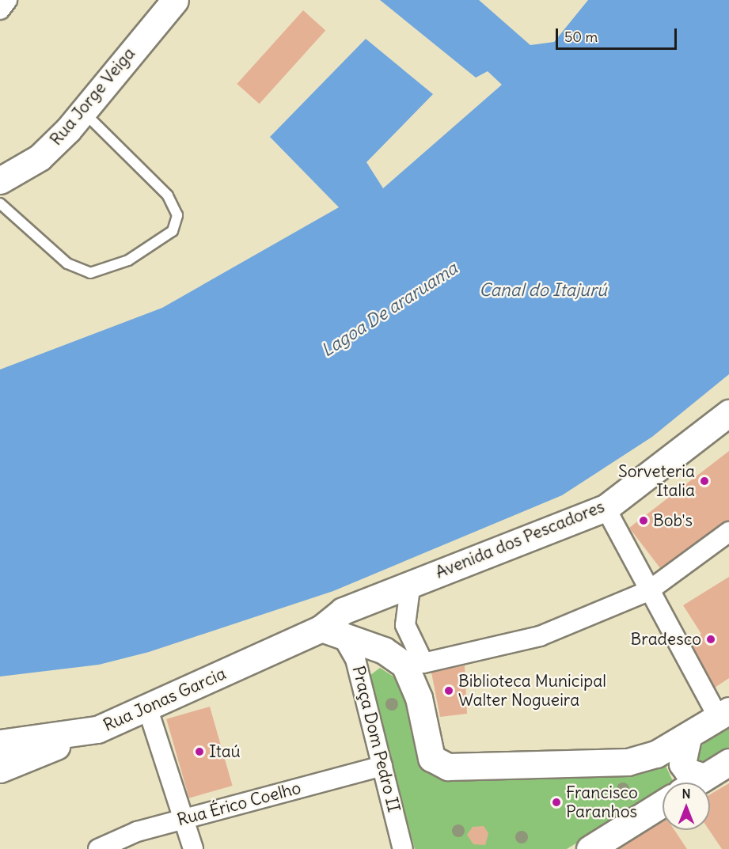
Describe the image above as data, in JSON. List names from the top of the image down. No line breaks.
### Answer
{"streets":{"main road":["Rua Jorge Veiga","Avenida dos Pescadores","Rua Jonas Garcia"],"street":["Praça Dom Pedro II","Rua Érico Coelho"]},"crossings":[["Avenida dos Pescadores","Rua Jonas Garcia"],["Avenida dos Pescadores","Praça Dom Pedro II"],["Rua Jonas Garcia","Praça Dom Pedro II"],["Praça Dom Pedro II","Rua Érico Coelho"]],"water":["Canal do Itajurú","Lagoa De araruama"],"places":["Sorveteria Italia","Bob's","Bradesco","Biblioteca Municipal Walter Nogueira","Itaú","Francisco Paranhos"],"scale_bar":"50 m","north":"top"}
